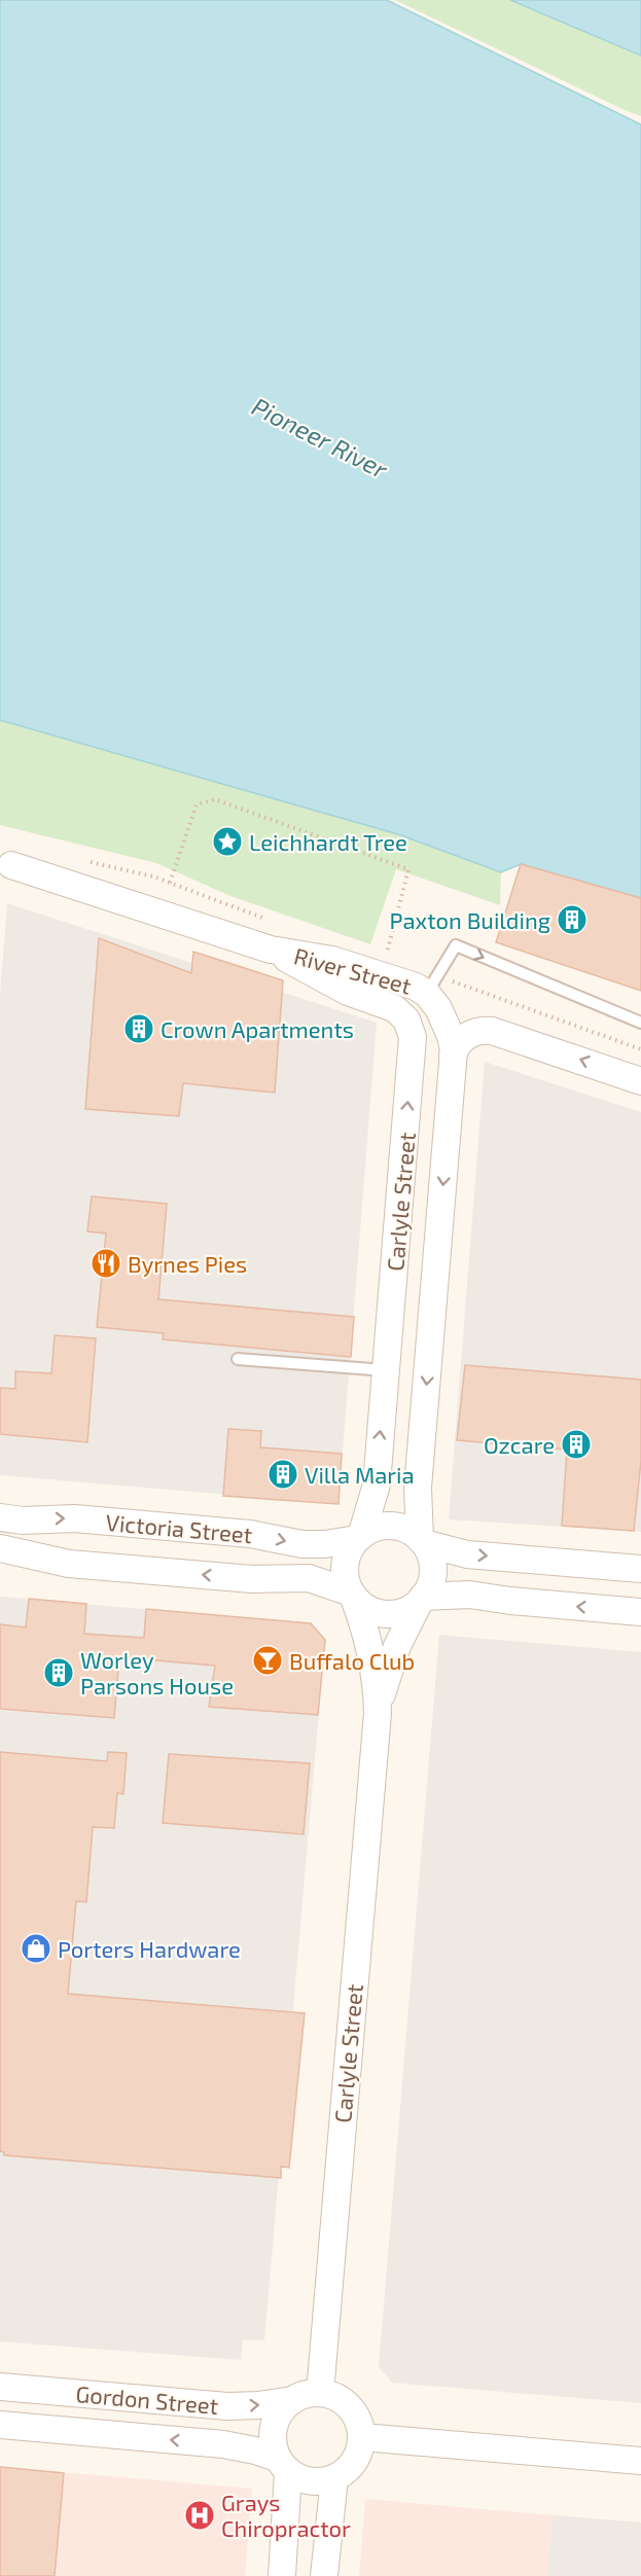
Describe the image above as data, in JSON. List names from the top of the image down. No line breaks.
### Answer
{"streets":{"street":["River Street","Carlyle Street","Victoria Street","Gordon Street"]},"crossings":[["River Street","Carlyle Street"],["Carlyle Street","Victoria Street"],["Carlyle Street","Gordon Street"]],"water":["Pioneer River"],"places":{"place":["Leichhardt Tree"],"building":["Paxton Building","Crown Apartments","Ozcare","Villa Maria","Worley Parsons House"],"restaurant":["Byrnes Pies"],"bar":["Buffalo Club"],"shop":["Porters Hardware"],"hospital":["Grays Chiropractor"]}}
